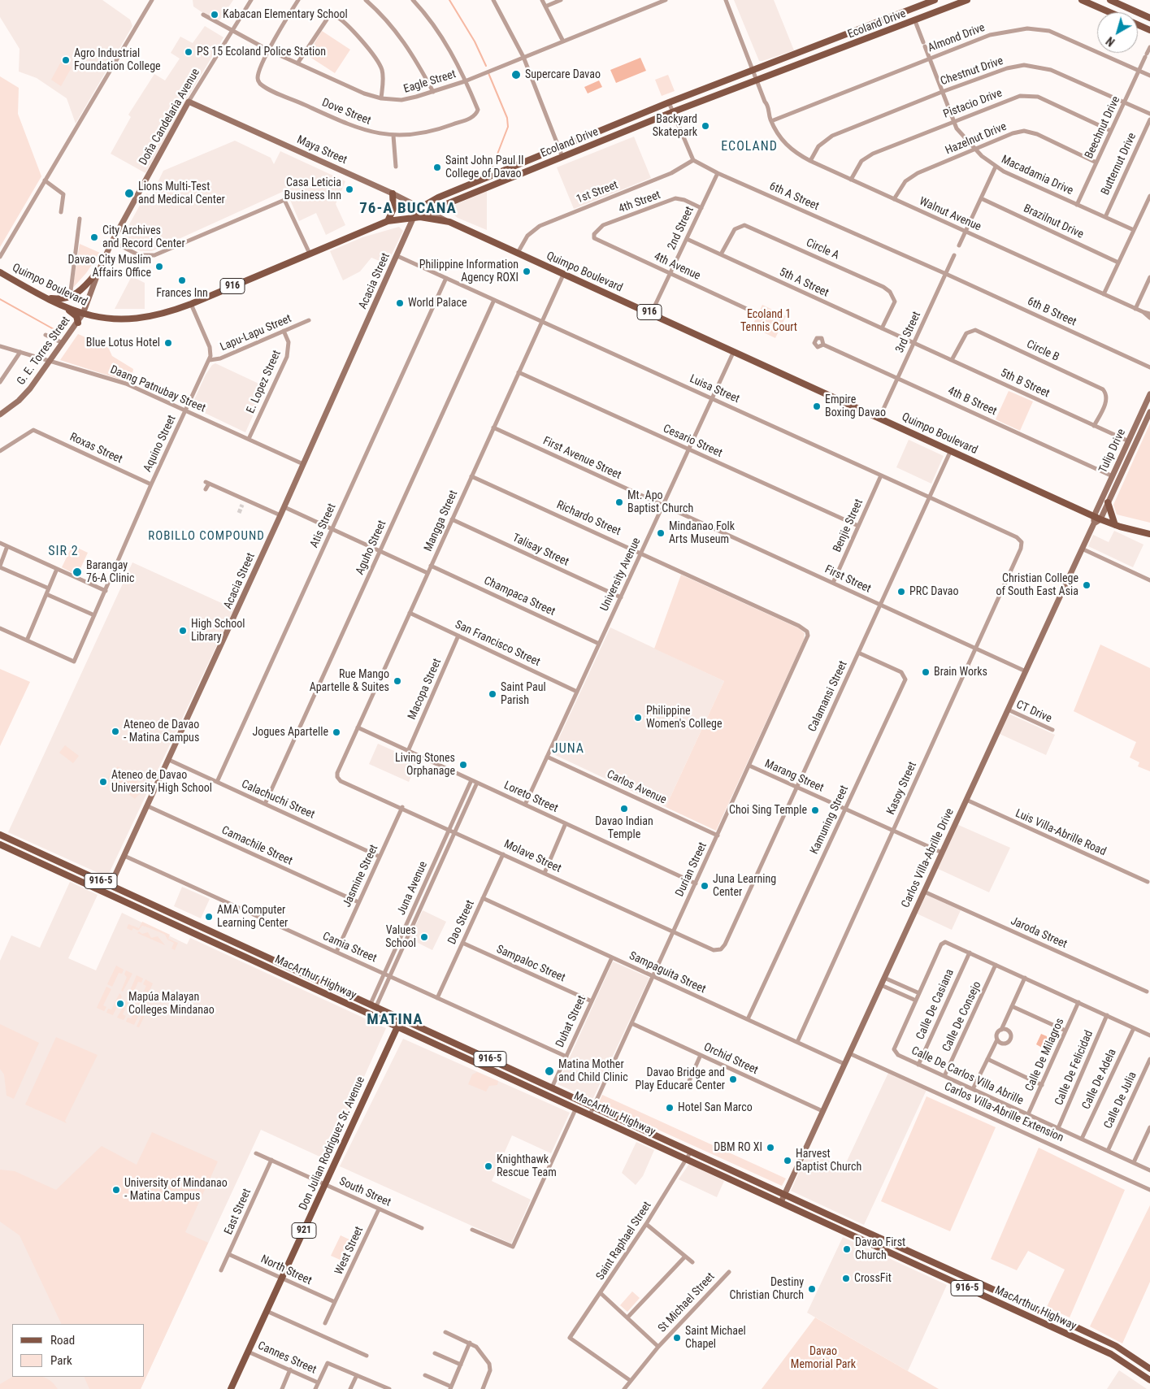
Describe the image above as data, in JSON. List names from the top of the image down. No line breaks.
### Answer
{"streets":{"main road":["Ecoland Drive","Quimpo Boulevard","916","916-5","MacArthur Highway","Don Julian Rodriguez Sr. Avenue","921"],"street":["Almond Drive","Chestnut Drive","Eagle Street","Pistacio Drive","Dove Street","Doña Candelaria Avenue","Beechnut Drive","Hazelnut Drive","Maya Street","Butternut Drive","Macadamia Drive","1st Street","6th A Street","4th Street","Walnut Avenue","Brazilnut Drive","2nd Street","Circle A","4th Avenue","Acacia Street","5th A Street","6th B Street","3rd Street","Lapu-Lapu Street","G. E. Torres Street","Circle B","E. Lopez Street","5th B Street","Daang Patnubay Street","Luisa Street","4th B Street","Cesario Street","Aquino Street","Roxas Street","Tulip Drive","First Avenue Street","Richardo Street","Mangga Street","Atis Street","Benjie Street","Aguho Street","Talisay Street","University Avenue","First Street","Champaca Street","San Francisco Street","Macopa Street","Calamansi Street","CT Drive","Marang Street","Carlos Avenue","Kasoy Street","Loreto Street","Calachuchi Street","Kamuning Street","Luis Villa-Abrille Road","Camachile Street","Molave Street","Carlos Villa-Abrille Drive","Durian Street","Jasmine Street","Juna Avenue","Dao Street","Jaroda Street","Camia Street","Sampaloc Street","Sampaguita Street","Calle De Casiana","Calle De Consejo","Duhat Street","Calle De Milagros","Orchid Street","Calle De Felicidad","Calle De Carlos Villa Abrille","Calle De Adela","Calle De Julia","Carlos Villa-Abrille Extension","South Street","East Street","Saint Raphael Street","West Street","North Street","St Michael Street","Cannes Street"]},"crossings":[["Ecoland Drive","Maya Street"],["Ecoland Drive","Macadamia Drive"],["Ecoland Drive","Walnut Avenue"],["Ecoland Drive","Quimpo Boulevard"],["Ecoland Drive","Acacia Street"],["Almond Drive","Beechnut Drive"],["Almond Drive","Macadamia Drive"],["Almond Drive","Walnut Avenue"],["Chestnut Drive","Beechnut Drive"],["Chestnut Drive","Macadamia Drive"],["Chestnut Drive","Walnut Avenue"],["Eagle Street","Dove Street"],["Eagle Street","Doña Candelaria Avenue"],["Pistacio Drive","Beechnut Drive"],["Pistacio Drive","Macadamia Drive"],["Pistacio Drive","Walnut Avenue"],["Doña Candelaria Avenue","Maya Street"],["Doña Candelaria Avenue","Quimpo Boulevard"],["Doña Candelaria Avenue","G. E. Torres Street"],["Beechnut Drive","Hazelnut Drive"],["Beechnut Drive","Macadamia Drive"],["Hazelnut Drive","Macadamia Drive"],["Hazelnut Drive","Walnut Avenue"],["Maya Street","Quimpo Boulevard"],["Butternut Drive","Macadamia Drive"],["1st Street","6th A Street"],["1st Street","Quimpo Boulevard"],["6th A Street","2nd Street"],["6th A Street","6th B Street"],["6th A Street","3rd Street"],["4th Street","2nd Street"],["4th Street","4th Avenue"],["2nd Street","4th Avenue"],["2nd Street","Quimpo Boulevard"],["2nd Street","5th A Street"],["Circle A","5th A Street"],["Quimpo Boulevard","Acacia Street"],["Quimpo Boulevard","3rd Street"],["Quimpo Boulevard","G. E. Torres Street"],["Quimpo Boulevard","Tulip Drive"],["Quimpo Boulevard","Mangga Street"],["Quimpo Boulevard","University Avenue"],["Quimpo Boulevard","Calamansi Street"],["Quimpo Boulevard","Carlos Villa-Abrille Drive"],["Acacia Street","Daang Patnubay Street"],["Acacia Street","Luisa Street"],["Acacia Street","Calachuchi Street"],["Acacia Street","Camachile Street"],["Acacia Street","Camia Street"],["Acacia Street","MacArthur Highway"],["5th A Street","3rd Street"],["5th A Street","5th B Street"],["6th B Street","3rd Street"],["3rd Street","5th B Street"],["3rd Street","4th B Street"],["Lapu-Lapu Street","E. Lopez Street"],["Lapu-Lapu Street","Aquino Street"],["G. E. Torres Street","Daang Patnubay Street"],["Circle B","5th B Street"],["E. Lopez Street","Daang Patnubay Street"],["5th B Street","Tulip Drive"],["Daang Patnubay Street","Aquino Street"],["Luisa Street","Mangga Street"],["Luisa Street","Atis Street"],["Luisa Street","Benjie Street"],["Luisa Street","Aguho Street"],["Luisa Street","University Avenue"],["Luisa Street","Calamansi Street"],["Luisa Street","Kasoy Street"],["4th B Street","Tulip Drive"],["Cesario Street","Mangga Street"],["Cesario Street","Benjie Street"],["Cesario Street","University Avenue"],["Aquino Street","Roxas Street"],["Tulip Drive","Carlos Villa-Abrille Drive"],["First Avenue Street","Mangga Street"],["First Avenue Street","University Avenue"],["First Avenue Street","First Street"],["Richardo Street","Mangga Street"],["Richardo Street","University Avenue"],["Richardo Street","Durian Street"],["Mangga Street","Talisay Street"],["Mangga Street","Champaca Street"],["Mangga Street","San Francisco Street"],["Mangga Street","Loreto Street"],["Mangga Street","Molave Street"],["Atis Street","Calachuchi Street"],["Benjie Street","First Street"],["Aguho Street","Calachuchi Street"],["Talisay Street","University Avenue"],["University Avenue","First Street"],["University Avenue","Champaca Street"],["University Avenue","San Francisco Street"],["University Avenue","Carlos Avenue"],["University Avenue","Loreto Street"],["First Street","Calamansi Street"],["First Street","Kasoy Street"],["First Street","Carlos Villa-Abrille Drive"],["San Francisco Street","Macopa Street"],["Macopa Street","Loreto Street"],["Calamansi Street","Marang Street"],["Calamansi Street","Kamuning Street"],["Calamansi Street","Molave Street"],["CT Drive","Carlos Villa-Abrille Drive"],["Marang Street","Kasoy Street"],["Marang Street","Kamuning Street"],["Marang Street","Carlos Villa-Abrille Drive"],["Marang Street","Durian Street"],["Carlos Avenue","Durian Street"],["Kasoy Street","Sampaguita Street"],["Loreto Street","Durian Street"],["Loreto Street","Juna Avenue"],["Calachuchi Street","Jasmine Street"],["Kamuning Street","Sampaguita Street"],["Luis Villa-Abrille Road","Carlos Villa-Abrille Drive"],["Camachile Street","Jasmine Street"],["Molave Street","Durian Street"],["Molave Street","Jasmine Street"],["Molave Street","Juna Avenue"],["Molave Street","Dao Street"],["Carlos Villa-Abrille Drive","Jaroda Street"],["Carlos Villa-Abrille Drive","Sampaguita Street"],["Carlos Villa-Abrille Drive","MacArthur Highway"],["Carlos Villa-Abrille Drive","Orchid Street"],["Carlos Villa-Abrille Drive","Carlos Villa-Abrille Extension"],["Durian Street","Sampaguita Street"],["Durian Street","MacArthur Highway"],["Durian Street","Orchid Street"],["Jasmine Street","Camia Street"],["Juna Avenue","Camia Street"],["Juna Avenue","MacArthur Highway"],["Dao Street","Camia Street"],["Dao Street","Sampaloc Street"],["Dao Street","Sampaguita Street"],["Camia Street","Duhat Street"],["Sampaloc Street","Duhat Street"],["Sampaguita Street","Duhat Street"],["MacArthur Highway","Duhat Street"],["MacArthur Highway","Don Julian Rodriguez Sr. Avenue"],["MacArthur Highway","Saint Raphael Street"],["Calle De Casiana","Calle De Carlos Villa Abrille"],["Calle De Consejo","Calle De Carlos Villa Abrille"],["Calle De Milagros","Calle De Carlos Villa Abrille"],["Calle De Felicidad","Calle De Carlos Villa Abrille"],["Calle De Carlos Villa Abrille","Calle De Adela"],["Calle De Carlos Villa Abrille","Calle De Julia"],["Don Julian Rodriguez Sr. Avenue","South Street"],["Don Julian Rodriguez Sr. Avenue","North Street"],["Don Julian Rodriguez Sr. Avenue","Cannes Street"],["South Street","East Street"],["South Street","West Street"],["East Street","North Street"],["Saint Raphael Street","St Michael Street"],["West Street","North Street"]],"districts":["ECOLAND","76-A BUCANA","ROBILLO COMPOUND","SIR 2","JUNA","MATINA"],"parks":["Ecoland 1 Tennis Court","Davao Memorial Park"],"places":["Kabacan Elementary School","PS 15 Ecoland Police Station","Agro Industrial Foundation College","Supercare Davao","Backyard Skatepark","Saint John Paul II College of Davao","Casa Leticia Business Inn","Lions Multi-Test and Medical Center","City Archives and Record Center","Davao City Muslim Affairs Office","Philippine Information Agency ROXI","Frances Inn","World Palace","Blue Lotus Hotel","Empire Boxing Davao","Mt. Apo Baptist Church","Mindanao Folk Arts Museum","Barangay 76-A Clinic","Christian College of South East Asia","PRC Davao","High School Library","Brain Works","Rue Mango Apartelle & Suites","Saint Paul Parish","Philippine Women's College","Ateneo de Davao - Matina Campus","Jogues Apartelle","Living Stones Orphanage","Ateneo de Davao University High School","Davao Indian Temple","Choi Sing Temple","Juna Learning Center","AMA Computer Learning Center","Values School","Mapúa Malayan Colleges Mindanao","Matina Mother and Child Clinic","Davao Bridge and Play Educare Center","Hotel San Marco","DBM RO XI","Harvest Baptist Church","Knighthawk Rescue Team","University of Mindanao - Matina Campus","Davao First Church","CrossFit","Destiny Christian Church","Saint Michael Chapel"],"legend":["Road","Park"],"north":"bottom left"}
